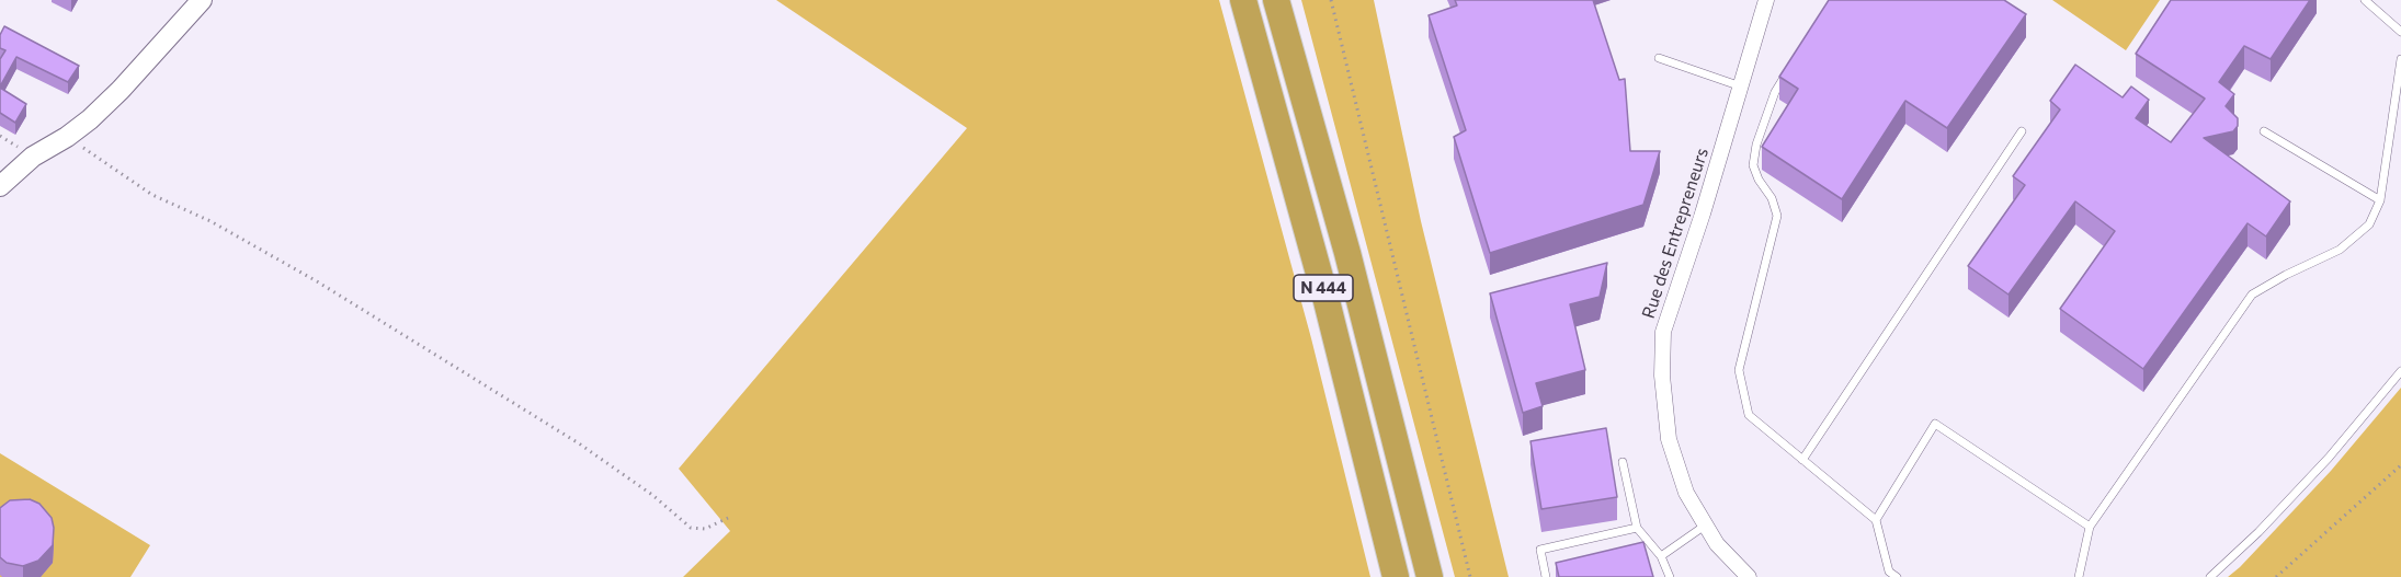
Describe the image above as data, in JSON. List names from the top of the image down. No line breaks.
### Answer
{"streets":{"highway":["N 444"],"street":["Rue des Entrepreneurs"]}}
